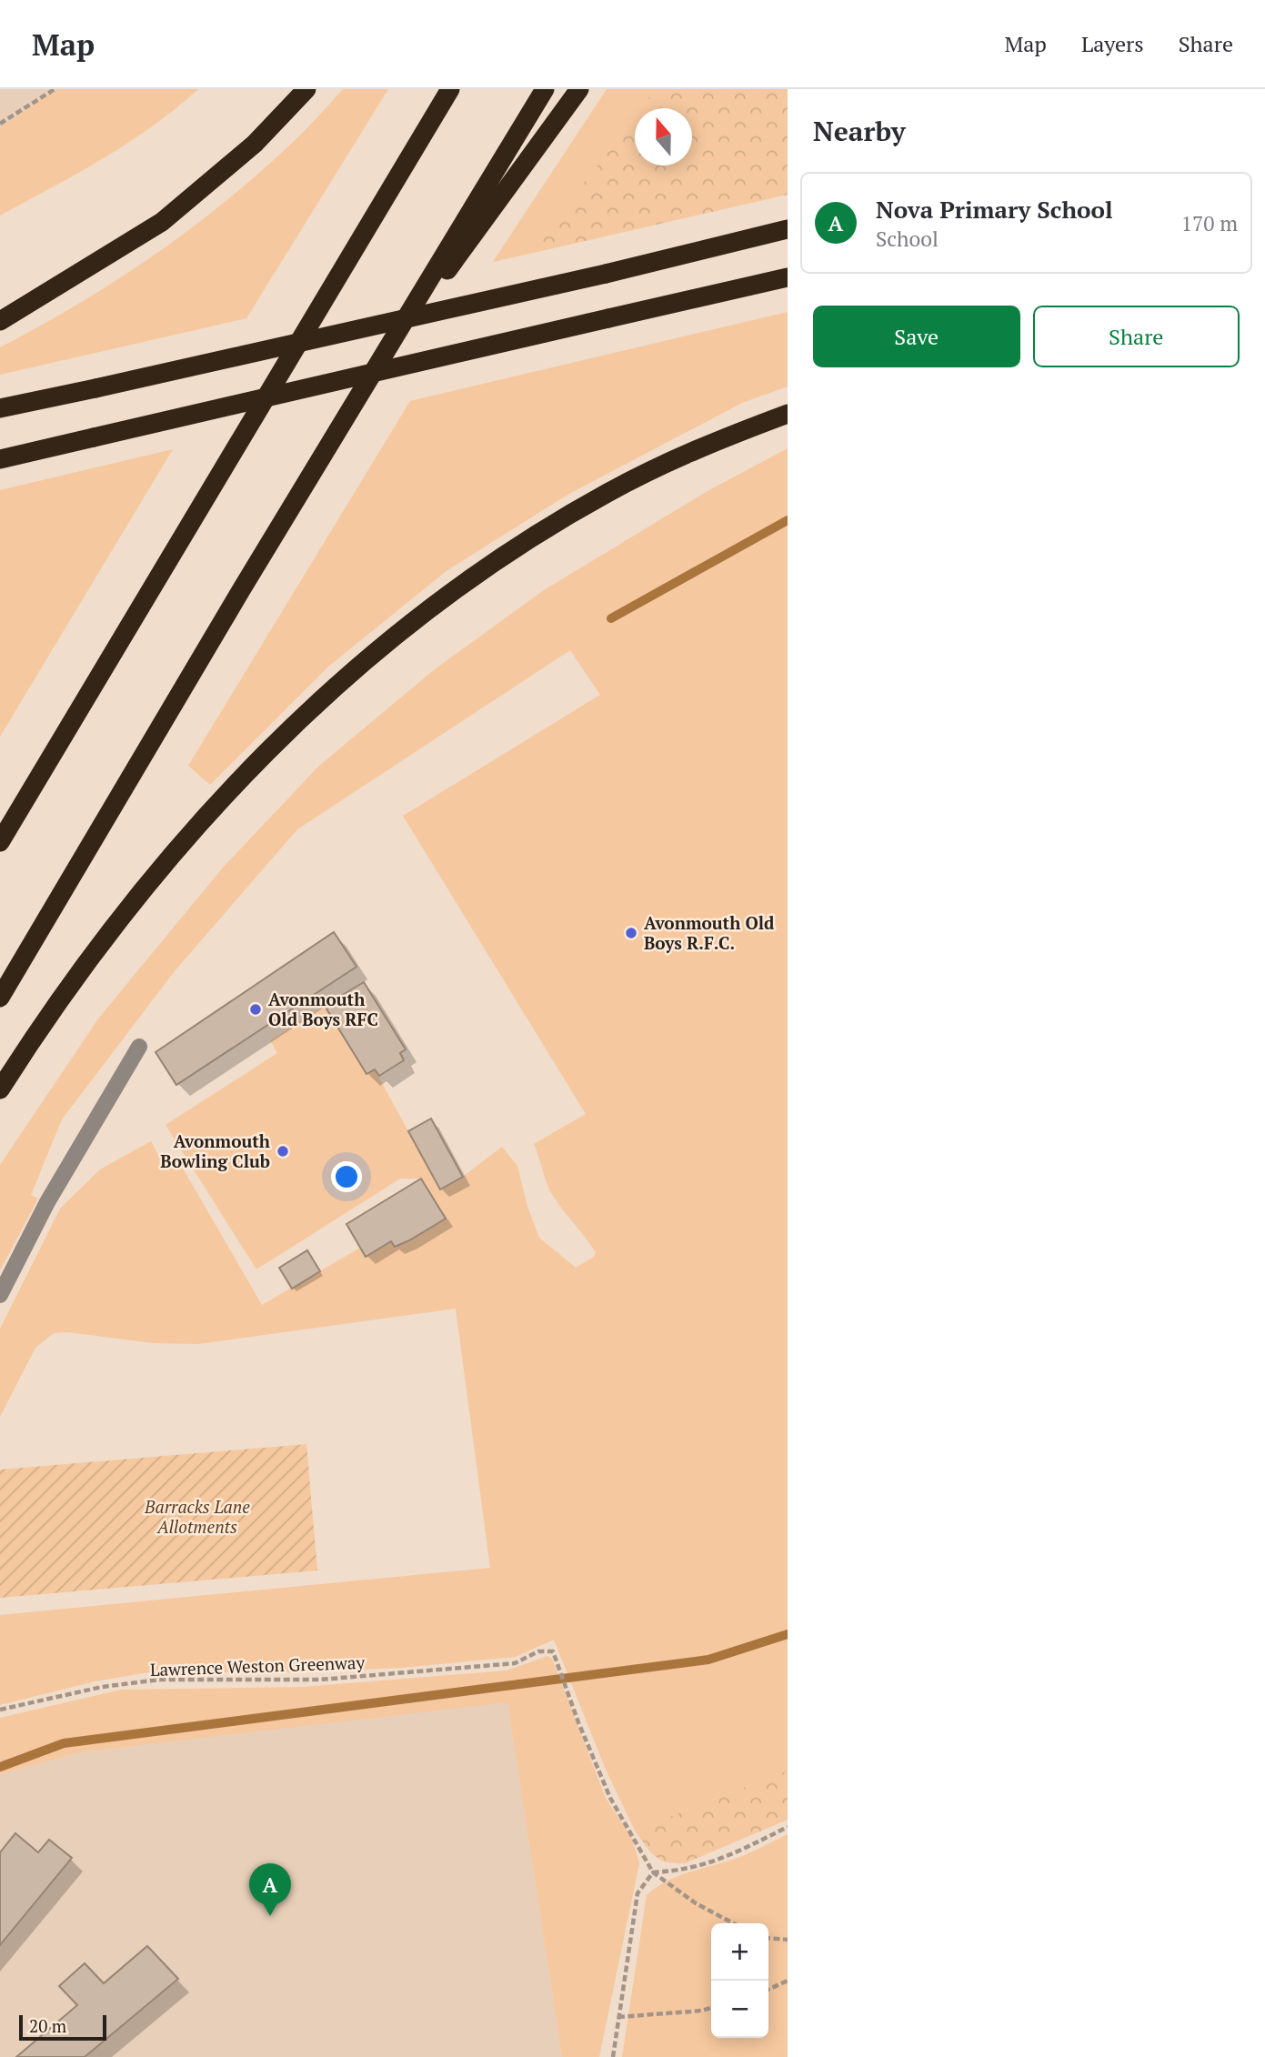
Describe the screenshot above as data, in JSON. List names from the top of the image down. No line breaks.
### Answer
{"streets":{"path":["Lawrence Weston Greenway"]},"parks":["Barracks Lane Allotments"],"places":["Avonmouth Old Boys R.F.C.","Avonmouth Old Boys RFC","Avonmouth Bowling Club"],"scale_bar":"20 m","north":"top","page":{"header":"Map","nav":["Map","Layers","Share"],"heading":"Nearby","list":[{"mark":"A","name":"Nova Primary School","note":"School","value":"170 m"}],"buttons":["Save","Share"],"pins":"A","map_buttons":["+","−"],"scale":"20 m"}}
